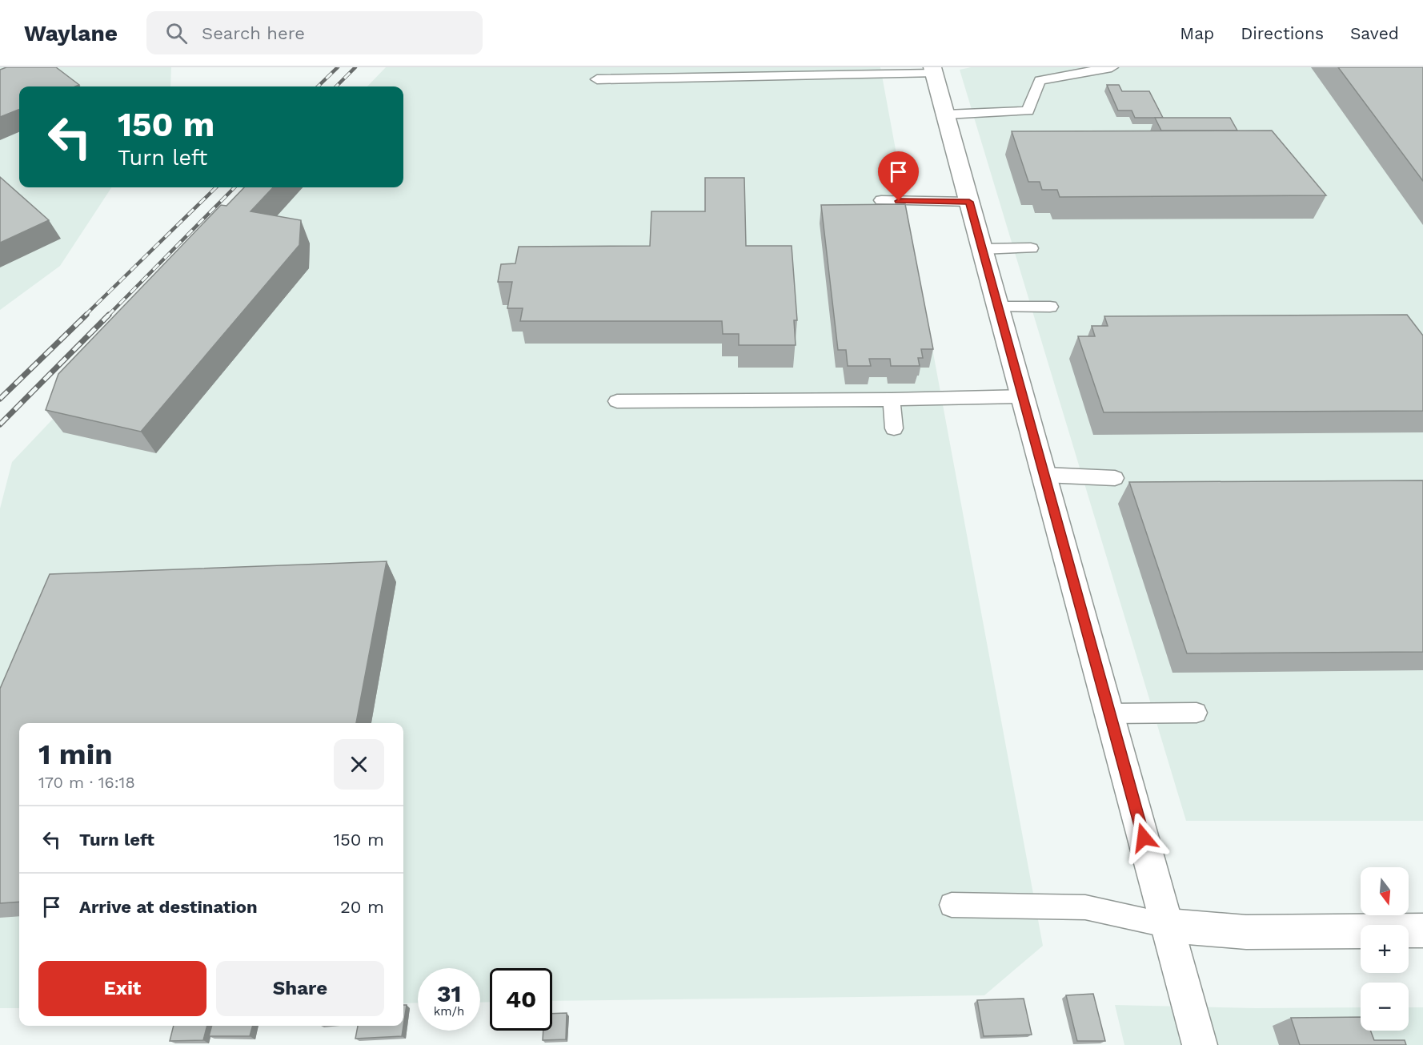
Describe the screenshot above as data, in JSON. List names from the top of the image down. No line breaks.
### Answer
{"north":"bottom","page":{"header":"Waylane","search":"Search here","nav":["Map","Directions","Saved"],"turn":["150 m","Turn left"],"heading":["1 min","170 m · 16:18"],"list":[{"name":"Turn left","value":"150 m"},{"name":"Arrive at destination","value":"20 m"}],"map_buttons":["+","−"],"buttons":["Exit","Share"],"speed":"31 km/h","limit":"40"}}
